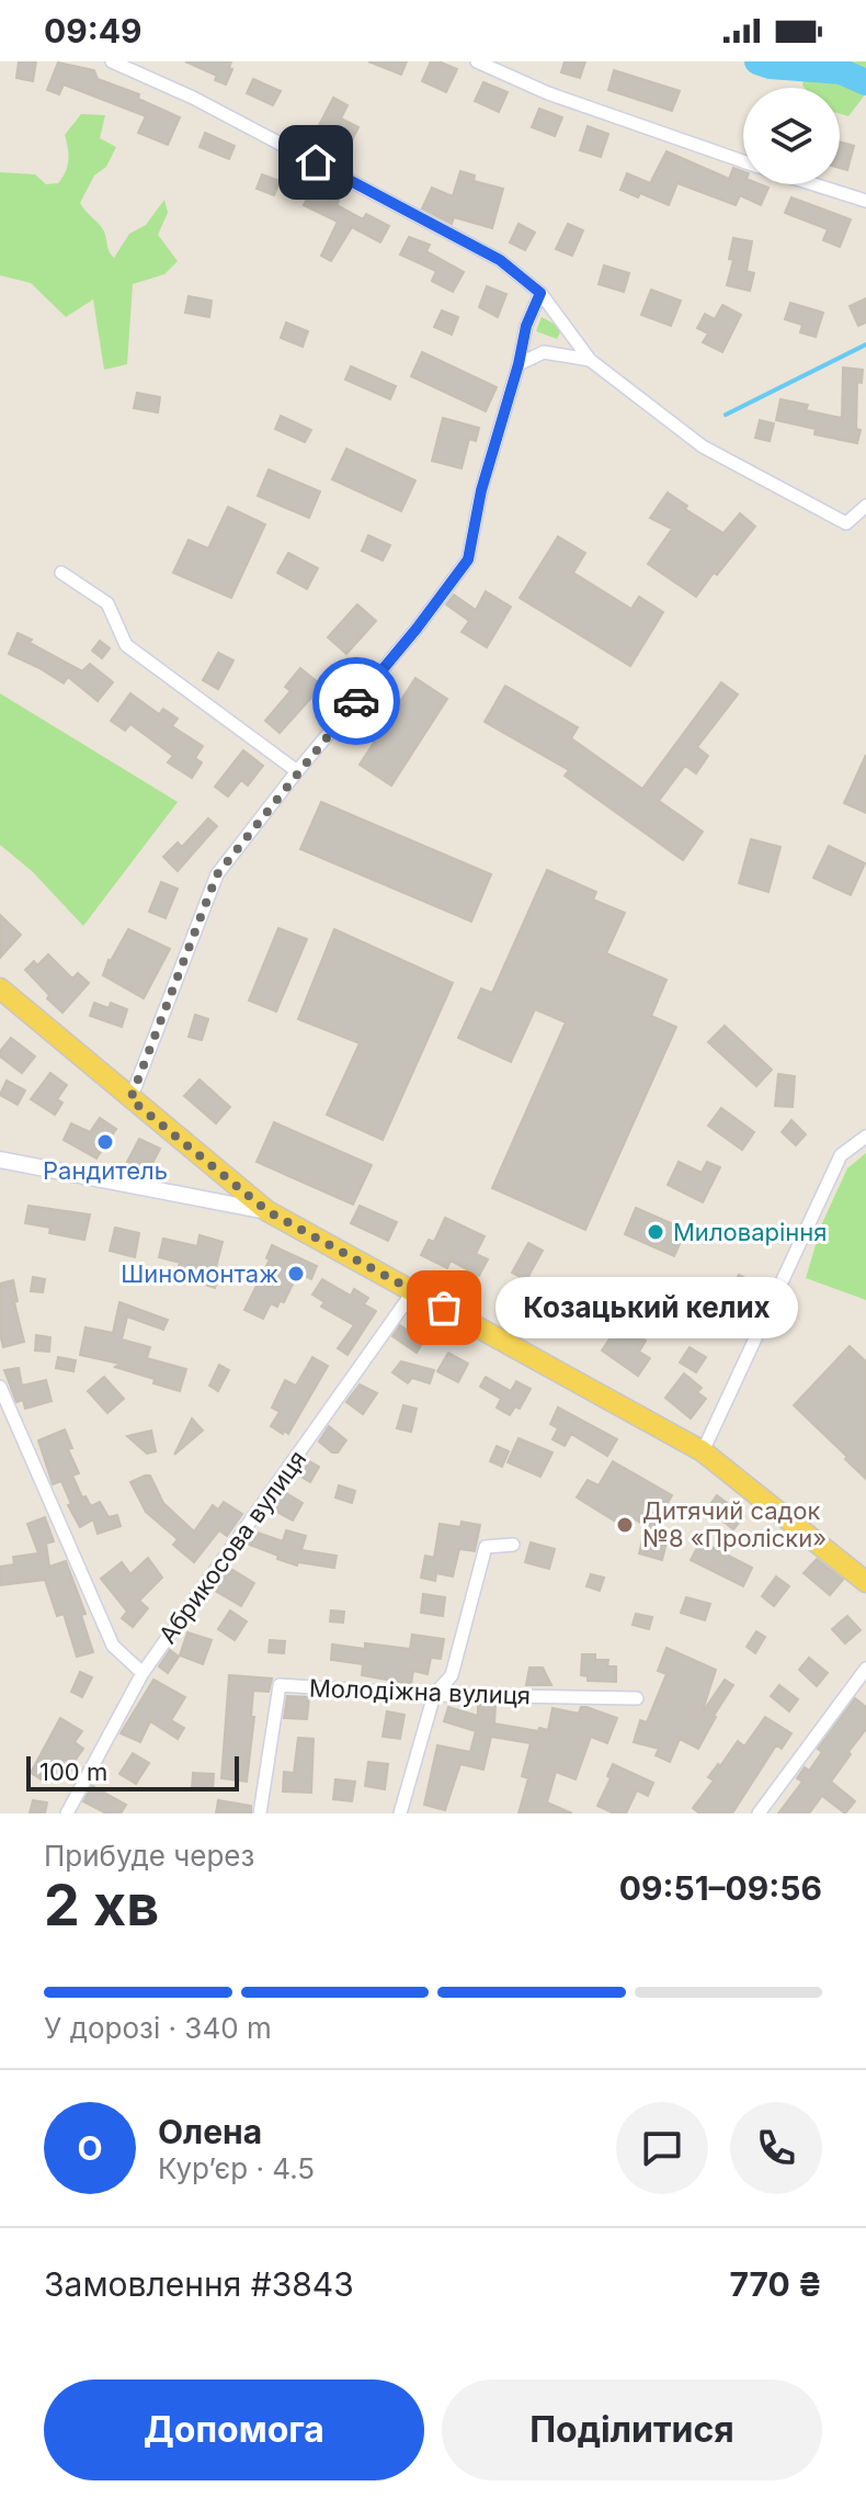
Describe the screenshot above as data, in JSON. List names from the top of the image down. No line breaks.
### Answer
{"streets":{"street":["Абрикосова вулиця","Молодіжна вулиця"]},"places":["Рандитель","Миловаріння","Шиномонтаж","Козацький келих","Дитячий садок №8 «Проліски»"],"scale_bar":"100 m","page":{"status":"09:49","bubble":"Козацький келих","scale":"100 m","heading":["2 хв","Прибуде через","09:51–09:56"],"panel":["Олена","Кур’єр · 4.5","Замовлення #3843","770 ₴"],"bar":"У дорозі · 340 m","round":"О","buttons":["Допомога","Поділитися"]}}
